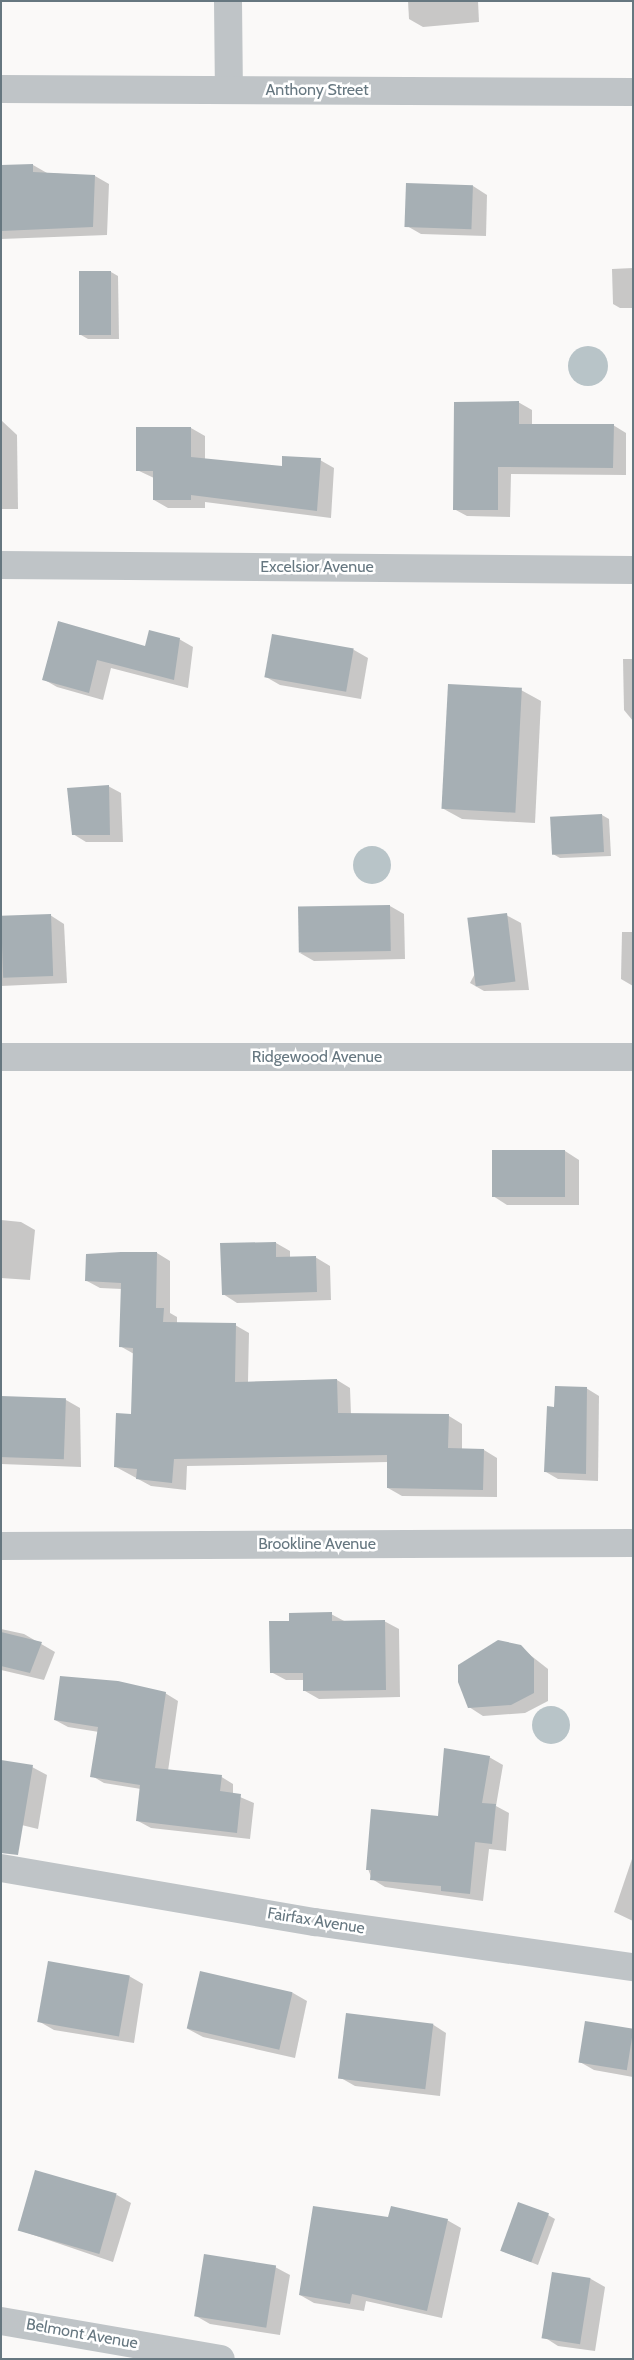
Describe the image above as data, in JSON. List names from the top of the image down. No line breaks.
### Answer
{"streets":{"street":["Anthony Street","Excelsior Avenue","Ridgewood Avenue","Brookline Avenue","Fairfax Avenue","Belmont Avenue"]}}
